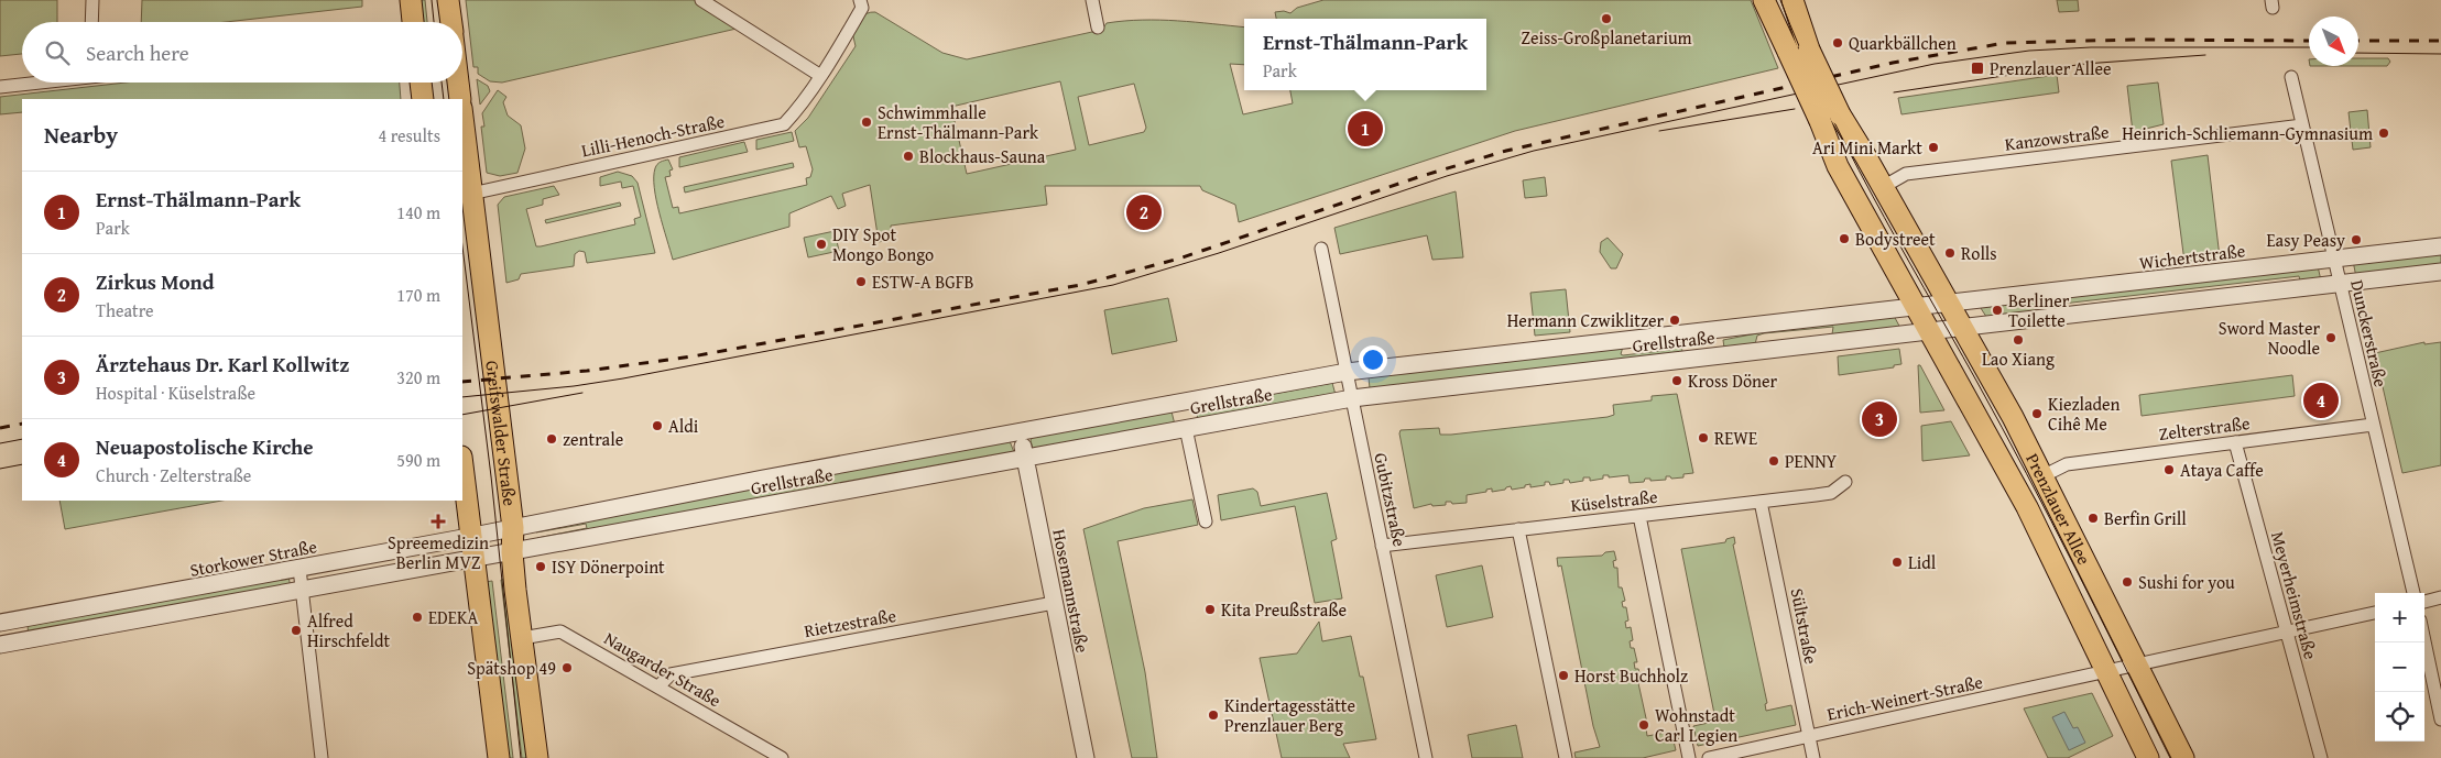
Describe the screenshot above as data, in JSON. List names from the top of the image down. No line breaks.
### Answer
{"streets":{"main road":["Greifswalder Straße","Prenzlauer Allee"],"street":["Lilli-Henoch-Straße","Kanzowstraße","Wichertstraße","Dunckerstraße","Grellstraße","Zelterstraße","Gubitzstraße","Küselstraße","Storkower Straße","Hosemannstraße","Meyerheimstraße","Rietzestraße","Sültstraße","Naugarder Straße","Erich-Weinert-Straße"]},"crossings":[["Lilli-Henoch-Straße","Greifswalder Straße"],["Kanzowstraße","Dunckerstraße"],["Kanzowstraße","Prenzlauer Allee"],["Wichertstraße","Dunckerstraße"],["Wichertstraße","Grellstraße"],["Wichertstraße","Prenzlauer Allee"],["Dunckerstraße","Zelterstraße"],["Grellstraße","Greifswalder Straße"],["Grellstraße","Gubitzstraße"],["Grellstraße","Prenzlauer Allee"],["Grellstraße","Storkower Straße"],["Grellstraße","Hosemannstraße"],["Zelterstraße","Prenzlauer Allee"],["Zelterstraße","Meyerheimstraße"],["Greifswalder Straße","Storkower Straße"],["Greifswalder Straße","Naugarder Straße"],["Gubitzstraße","Küselstraße"],["Küselstraße","Sültstraße"],["Prenzlauer Allee","Erich-Weinert-Straße"],["Hosemannstraße","Rietzestraße"],["Rietzestraße","Naugarder Straße"],["Sültstraße","Erich-Weinert-Straße"]],"places":{"other":["Zeiss-Großplanetarium","Quarkbällchen","Schwimmhalle Ernst-Thälmann-Park","Heinrich-Schliemann-Gymnasium","Ari Mini Markt","Blockhaus-Sauna","Bodystreet","Easy Peasy","DIY Spot Mongo Bongo","Rolls","ESTW-A BGFB","Berliner Toilette","Hermann Czwiklitzer","Sword Master Noodle","Lao Xiang","Kross Döner","Kiezladen Cihê Me","Aldi","REWE","zentrale","PENNY","Ataya Caffe","Berfin Grill","Lidl","ISY Dönerpoint","Sushi for you","Kita Preußstraße","EDEKA","Alfred Hirschfeldt","Spätshop 49","Horst Buchholz","Kindertagesstätte Prenzlauer Berg","Wohnstadt Carl Legien"],"transit":["Prenzlauer Allee"],"health":["Spreemedizin Berlin MVZ"]},"north":"bottom right","page":{"popup":["Ernst-Thälmann-Park","Park"],"search":"Search here","heading":["Nearby","4 results"],"pins":["1","2","4","3"],"list":[{"mark":"1","name":"Ernst-Thälmann-Park","note":"Park","value":"140 m"},{"mark":"2","name":"Zirkus Mond","note":"Theatre","value":"170 m"},{"mark":"3","name":"Ärztehaus Dr. Karl Kollwitz","note":"Hospital · Küselstraße","value":"320 m"},{"mark":"4","name":"Neuapostolische Kirche","note":"Church · Zelterstraße","value":"590 m"}],"map_buttons":["+","−"]}}
